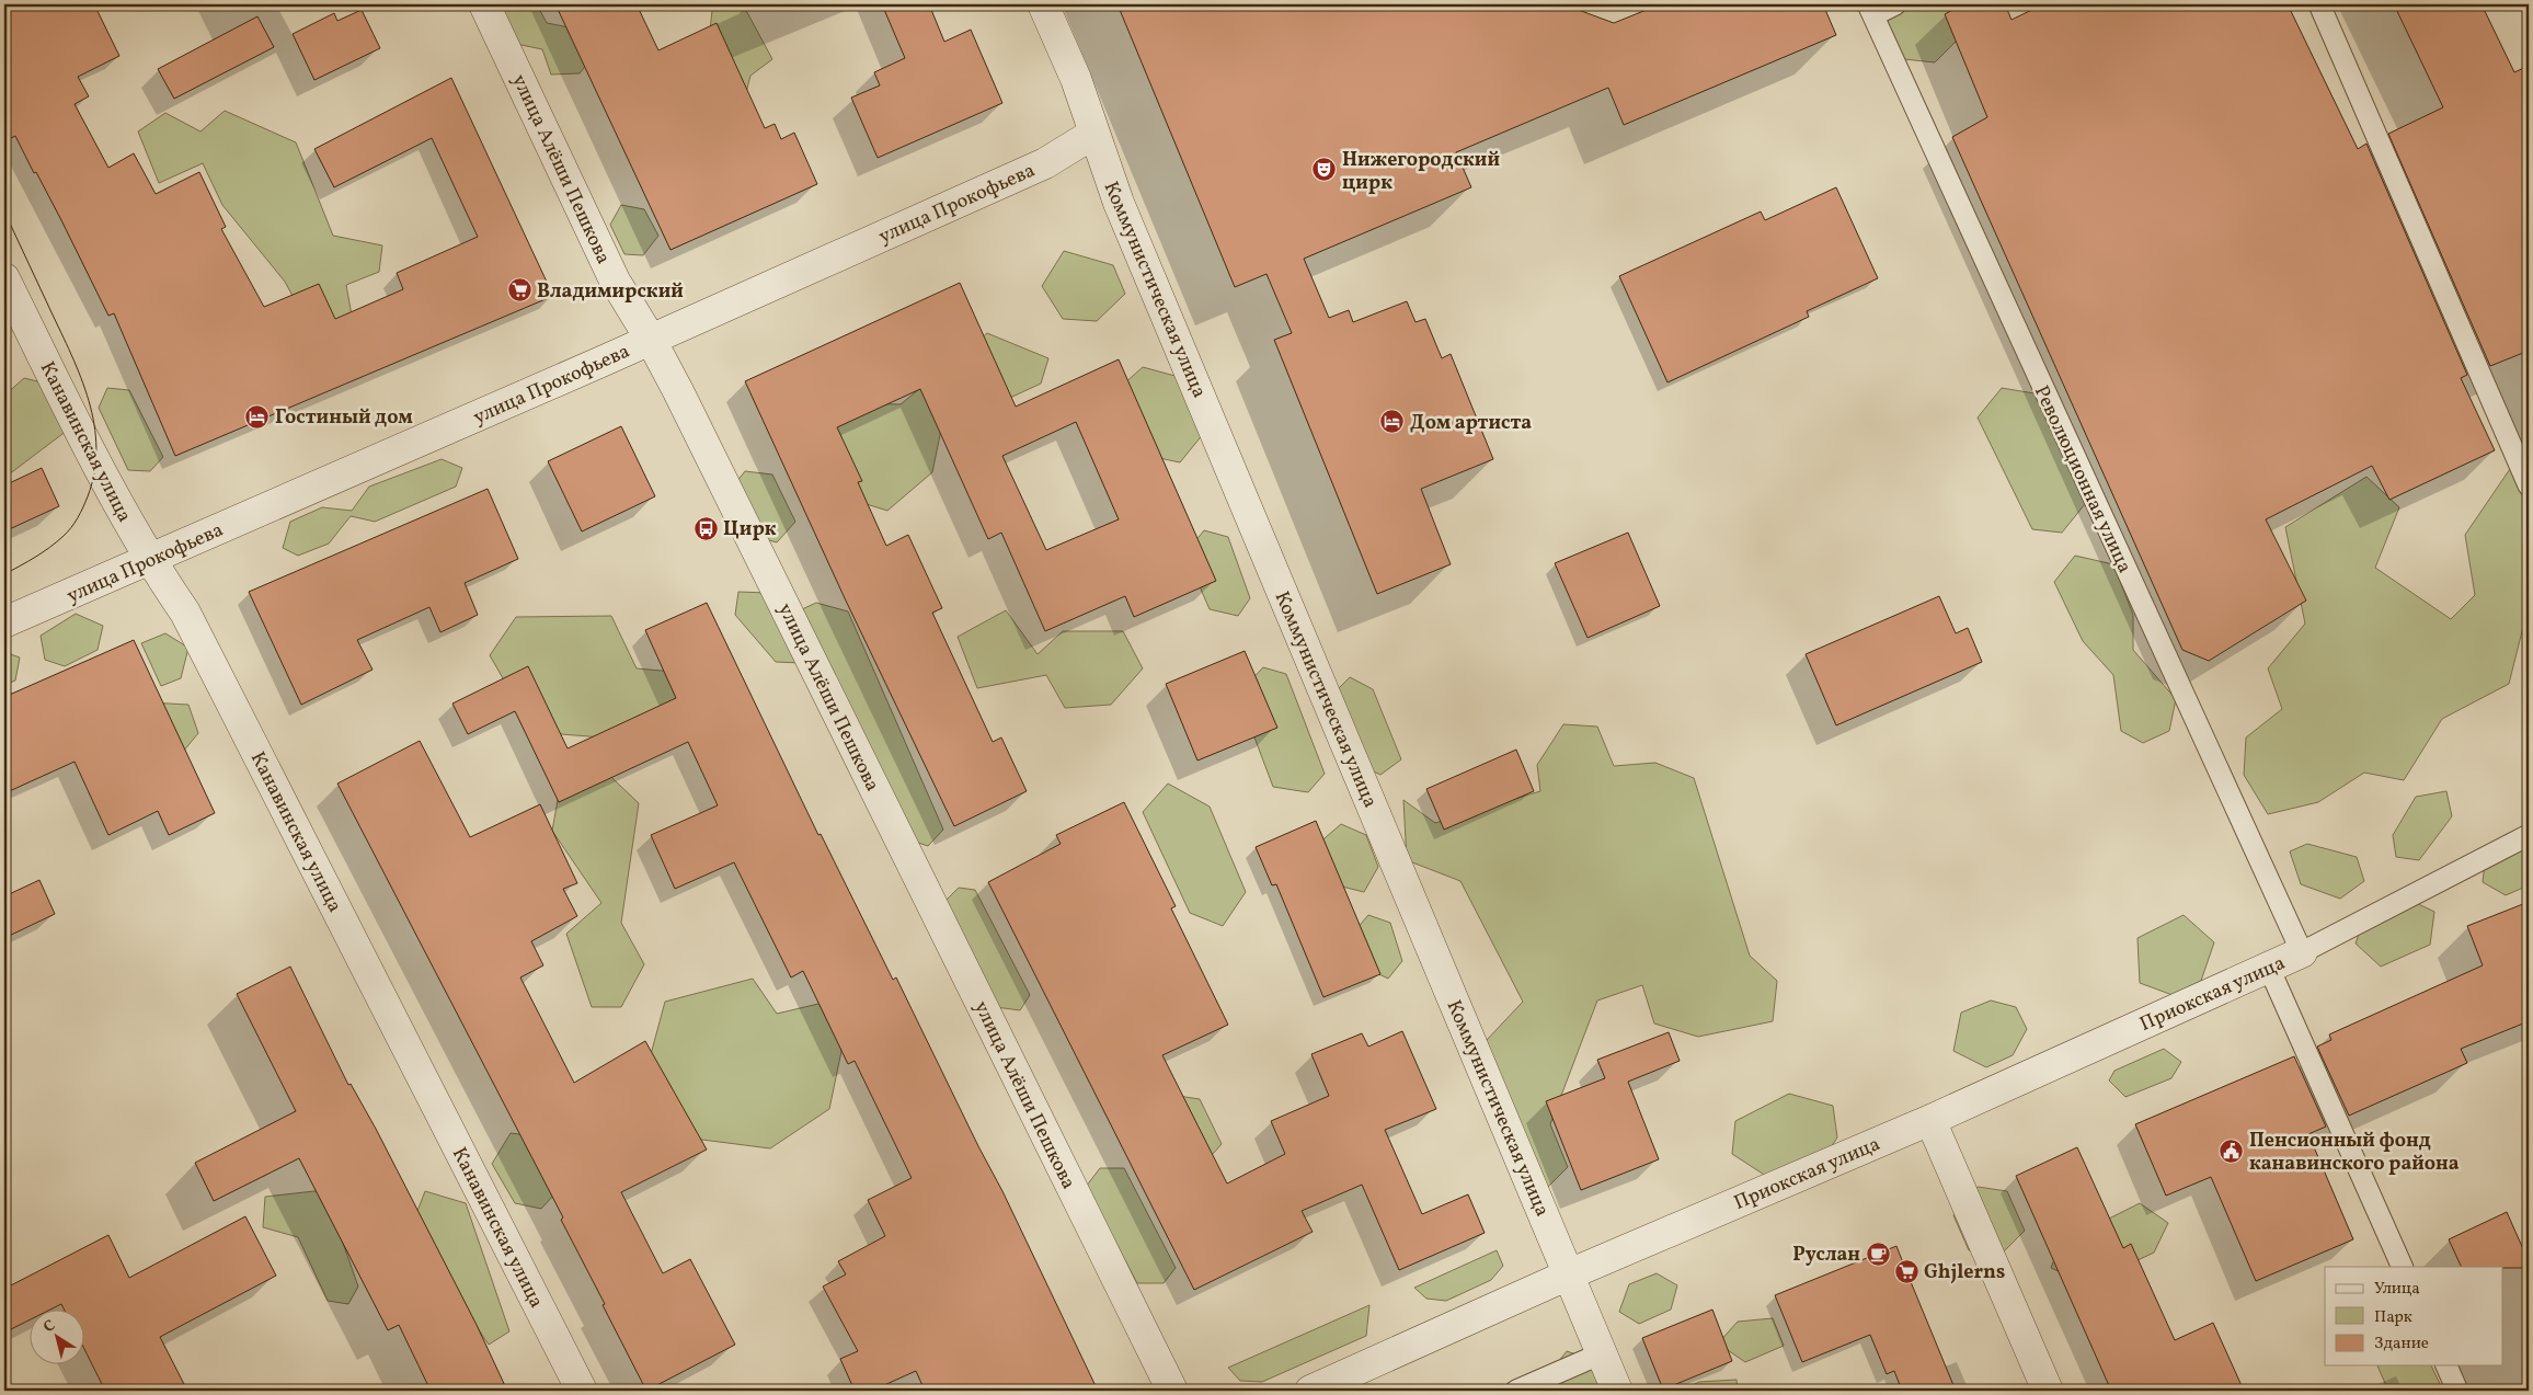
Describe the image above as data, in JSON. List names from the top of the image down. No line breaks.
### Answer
{"streets":{"street":["улица Алёши Пешкова","улица Прокофьева","Коммунистическая улица","Канавинская улица","Приокская улица"],"lane":["Революционная улица"]},"crossings":[["улица Алёши Пешкова","улица Прокофьева"],["улица Прокофьева","Коммунистическая улица"],["улица Прокофьева","Канавинская улица"],["Коммунистическая улица","Приокская улица"],["Революционная улица","Приокская улица"]],"places":{"theatre":["Нижегородский цирк"],"supermarket":["Владимирский","Ghjlerns"],"hotel":["Гостиный дом","Дом артиста"],"bus stop":["Цирк"],"public building":["Пенсионный фонд канавинского района"],"cafe":["Руслан"]},"legend":["Улица","Парк","Здание"],"north":"top left"}
